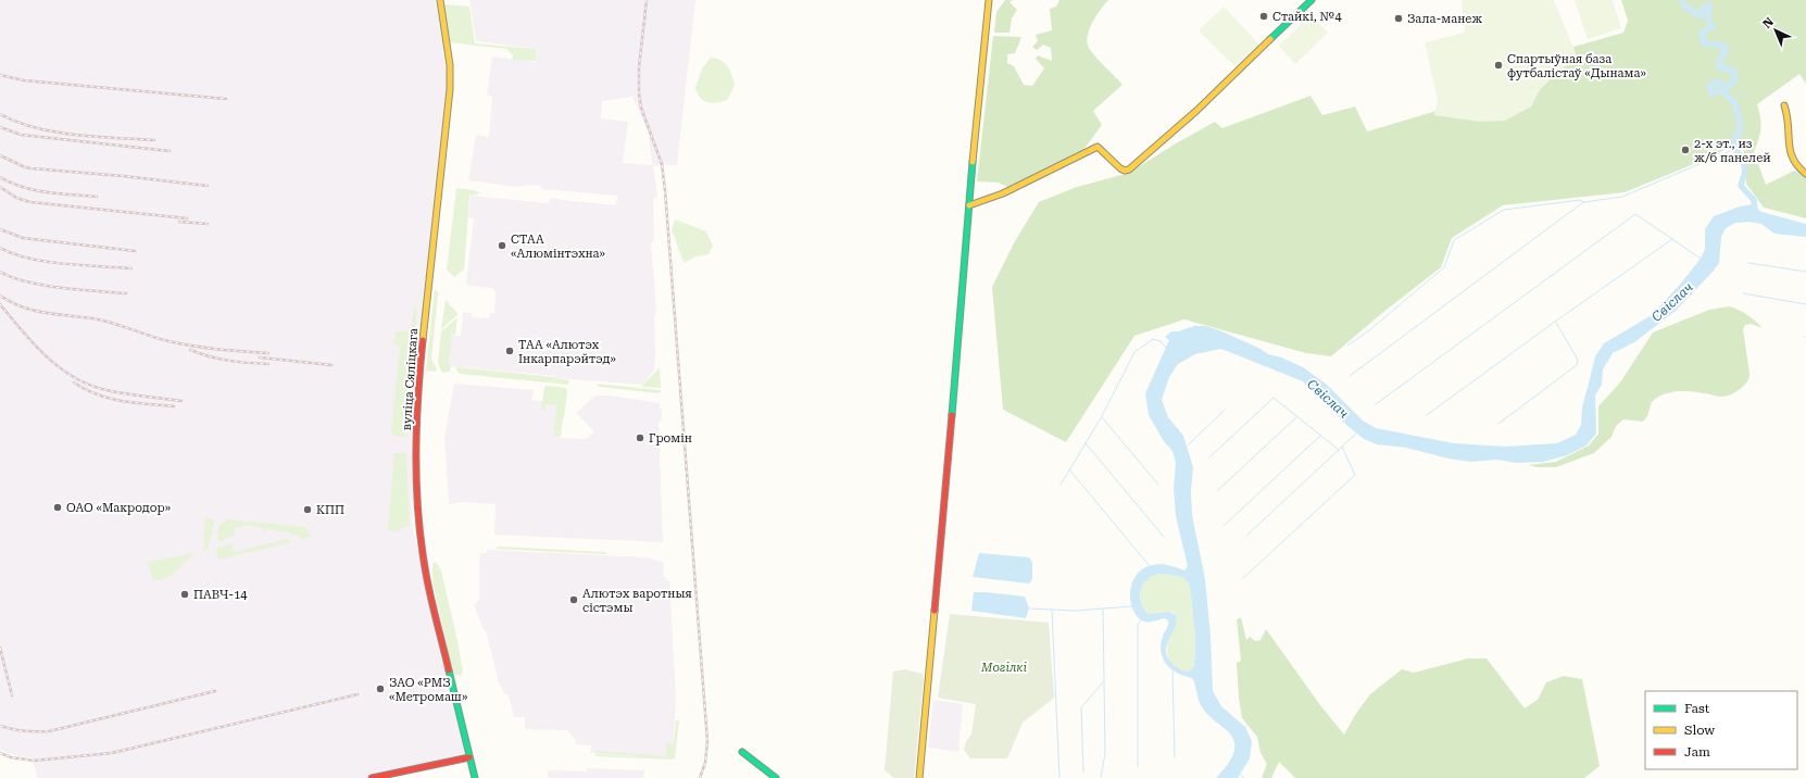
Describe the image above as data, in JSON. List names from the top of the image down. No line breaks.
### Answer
{"streets":{"main road":["вуліца Сяліцкага"]},"water":["Свіслач"],"parks":["Могілкі"],"places":["Стайкі, №4","Зала-манеж","Спартыўная база футбалістаў «Дынама»","2-х эт., из ж/б панелей","СТАА «Алюмінтэхна»","ТАА «Алютэх Інкарпарэйтэд»","Громін","ОАО «Макродор»","КПП","ПАВЧ-14","Алютэх варотныя сістэмы","ЗАО «РМЗ «Метромаш»"],"legend":["Fast","Slow","Jam"],"north":"top left"}
